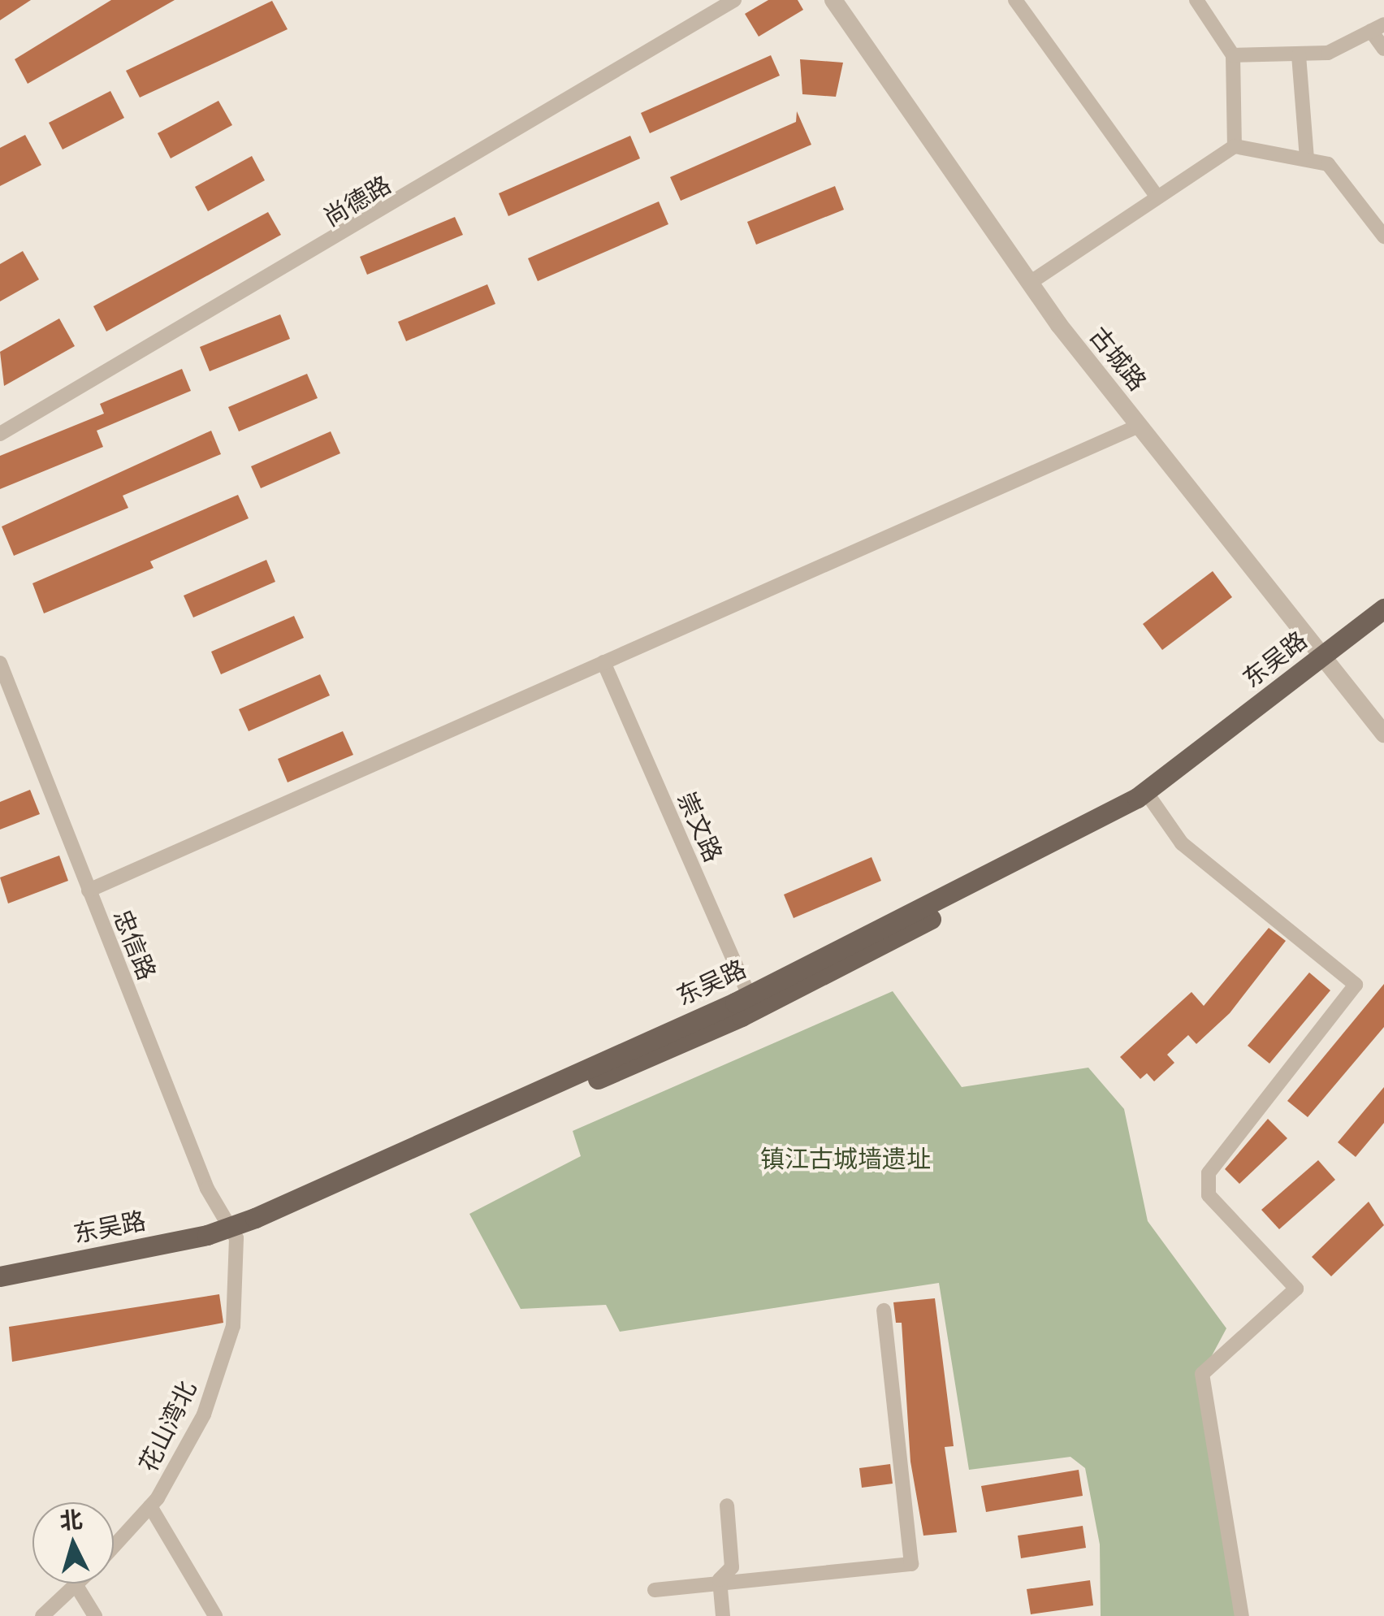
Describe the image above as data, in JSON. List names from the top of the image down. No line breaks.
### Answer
{"streets":{"main road":["东吴路"],"street":["尚德路","古城路","崇文路","忠信路","花山湾北"]},"crossings":[["古城路","东吴路"],["东吴路","崇文路"],["东吴路","忠信路"],["东吴路","花山湾北"],["忠信路","花山湾北"]],"parks":["镇江古城墙遗址"],"north":"top"}
